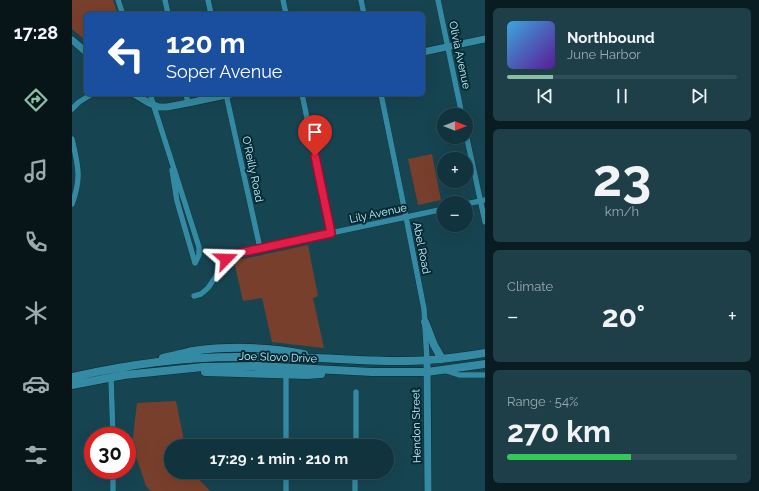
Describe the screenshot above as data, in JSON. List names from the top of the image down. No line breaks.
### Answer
{"streets":{"main road":["Joe Slovo Drive"],"street":["Olivia Avenue","O'Reilly Road","Lily Avenue","Abel Road","Hendon Street"]},"crossings":[["O'Reilly Road","Lily Avenue"],["Lily Avenue","Abel Road"],["Abel Road","Joe Slovo Drive"],["Abel Road","Hendon Street"],["Joe Slovo Drive","Hendon Street"]],"north":"right","page":{"tabs":"17:28","turn":["120 m","Soper Avenue"],"song":["Northbound","June Harbor"],"map_buttons":["+","−"],"tile":[["23","km/h"],"Climate",["Range · 54%","270 km"]],"heat":["−","20°","+"],"limit":"30","trip":"17:29 · 1 min · 210 m"}}
